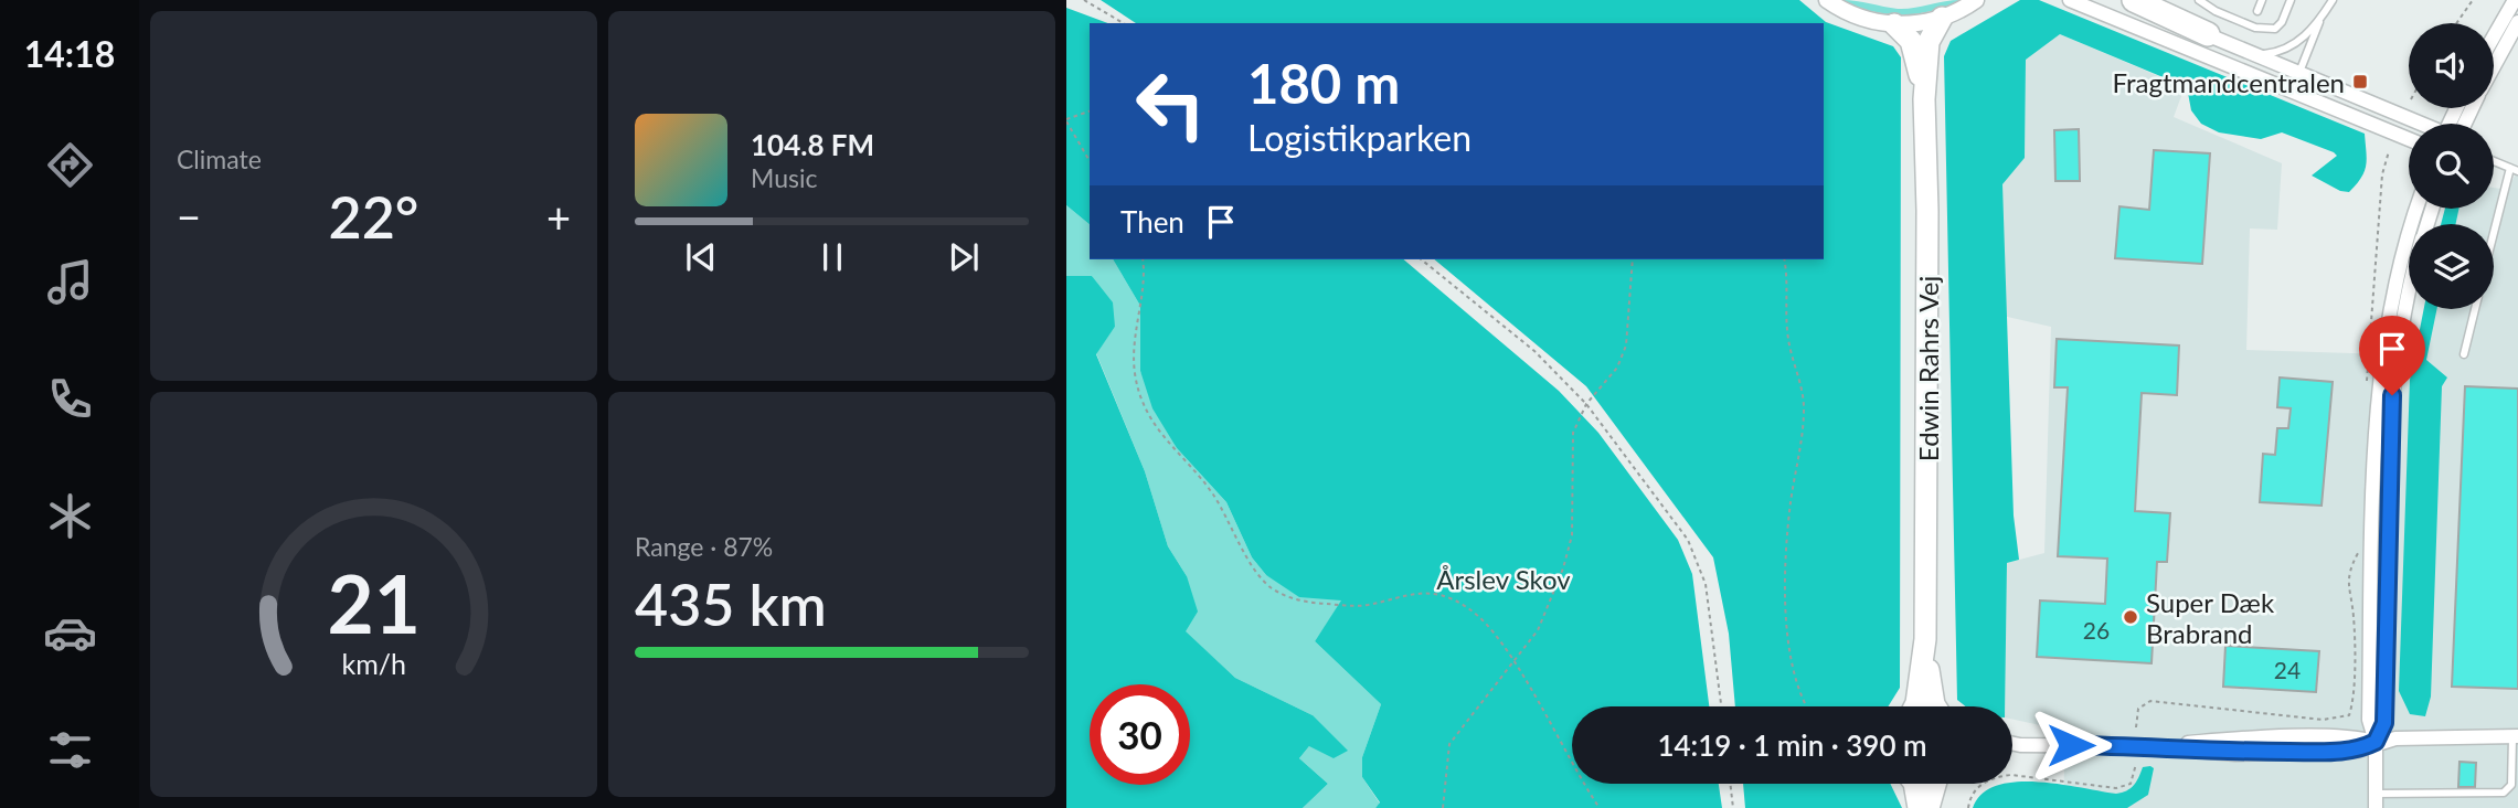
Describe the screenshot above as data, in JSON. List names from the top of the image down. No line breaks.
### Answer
{"streets":{"highway":["Edwin Rahrs Vej"]},"parks":["Årslev Skov"],"places":{"transit":["Fragtmandcentralen"],"other":["Super Dæk Brabrand"]},"house_numbers":["26","24"],"page":{"tabs":"14:18","tile":["Climate",["Range · 87%","435 km"]],"turn":["180 m","Logistikparken"],"song":["104.8 FM","Music"],"heat":["−","22°","+"],"then":"Then","limit":"30","trip":"14:19 · 1 min · 390 m","gauge":["21","km/h"]}}
